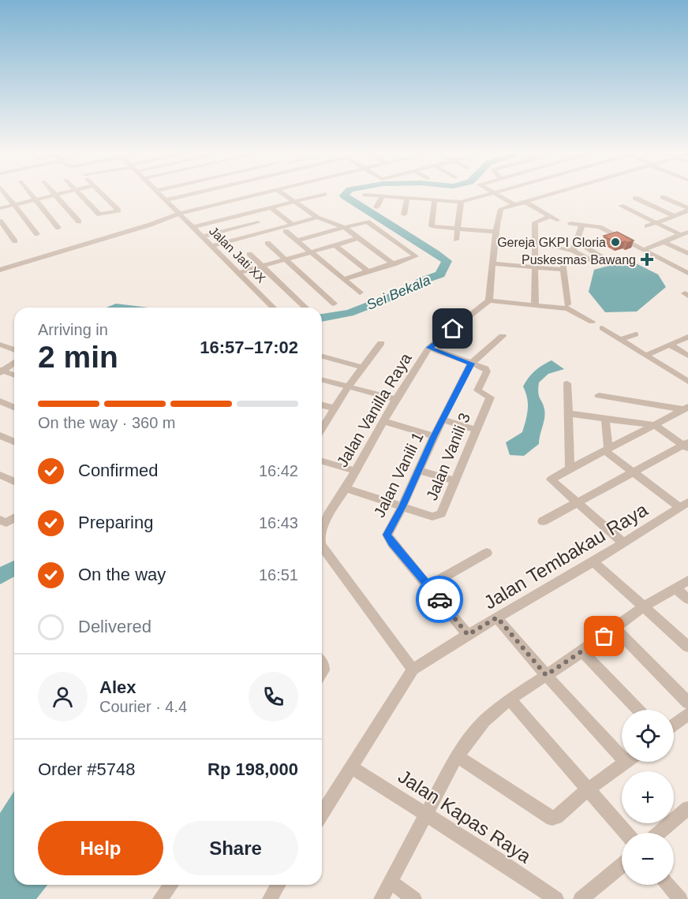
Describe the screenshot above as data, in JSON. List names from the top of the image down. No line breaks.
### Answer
{"streets":{"street":["Jalan Jati XX","Jalan Vanilla Raya","Jalan Vanili 3","Jalan Vanili 1","Jalan Tembakau Raya","Jalan Kapas Raya"]},"crossings":[["Jalan Vanilla Raya","Jalan Vanili 3"],["Jalan Vanilla Raya","Jalan Tembakau Raya"],["Jalan Vanili 3","Jalan Vanili 1"],["Jalan Vanili 1","Jalan Tembakau Raya"]],"water":["Sei Bekala"],"places":{"other":["Gereja GKPI Gloria"],"health":["Puskesmas Bawang"]},"page":{"heading":["2 min","Arriving in","16:57–17:02"],"panel":["Alex","Courier · 4.4","Order #5748","Rp 198,000"],"bar":"On the way · 360 m","list":[["Confirmed","16:42"],["Preparing","16:43"],["On the way","16:51"],"Delivered"],"map_buttons":["+","−"],"buttons":["Help","Share"]}}
